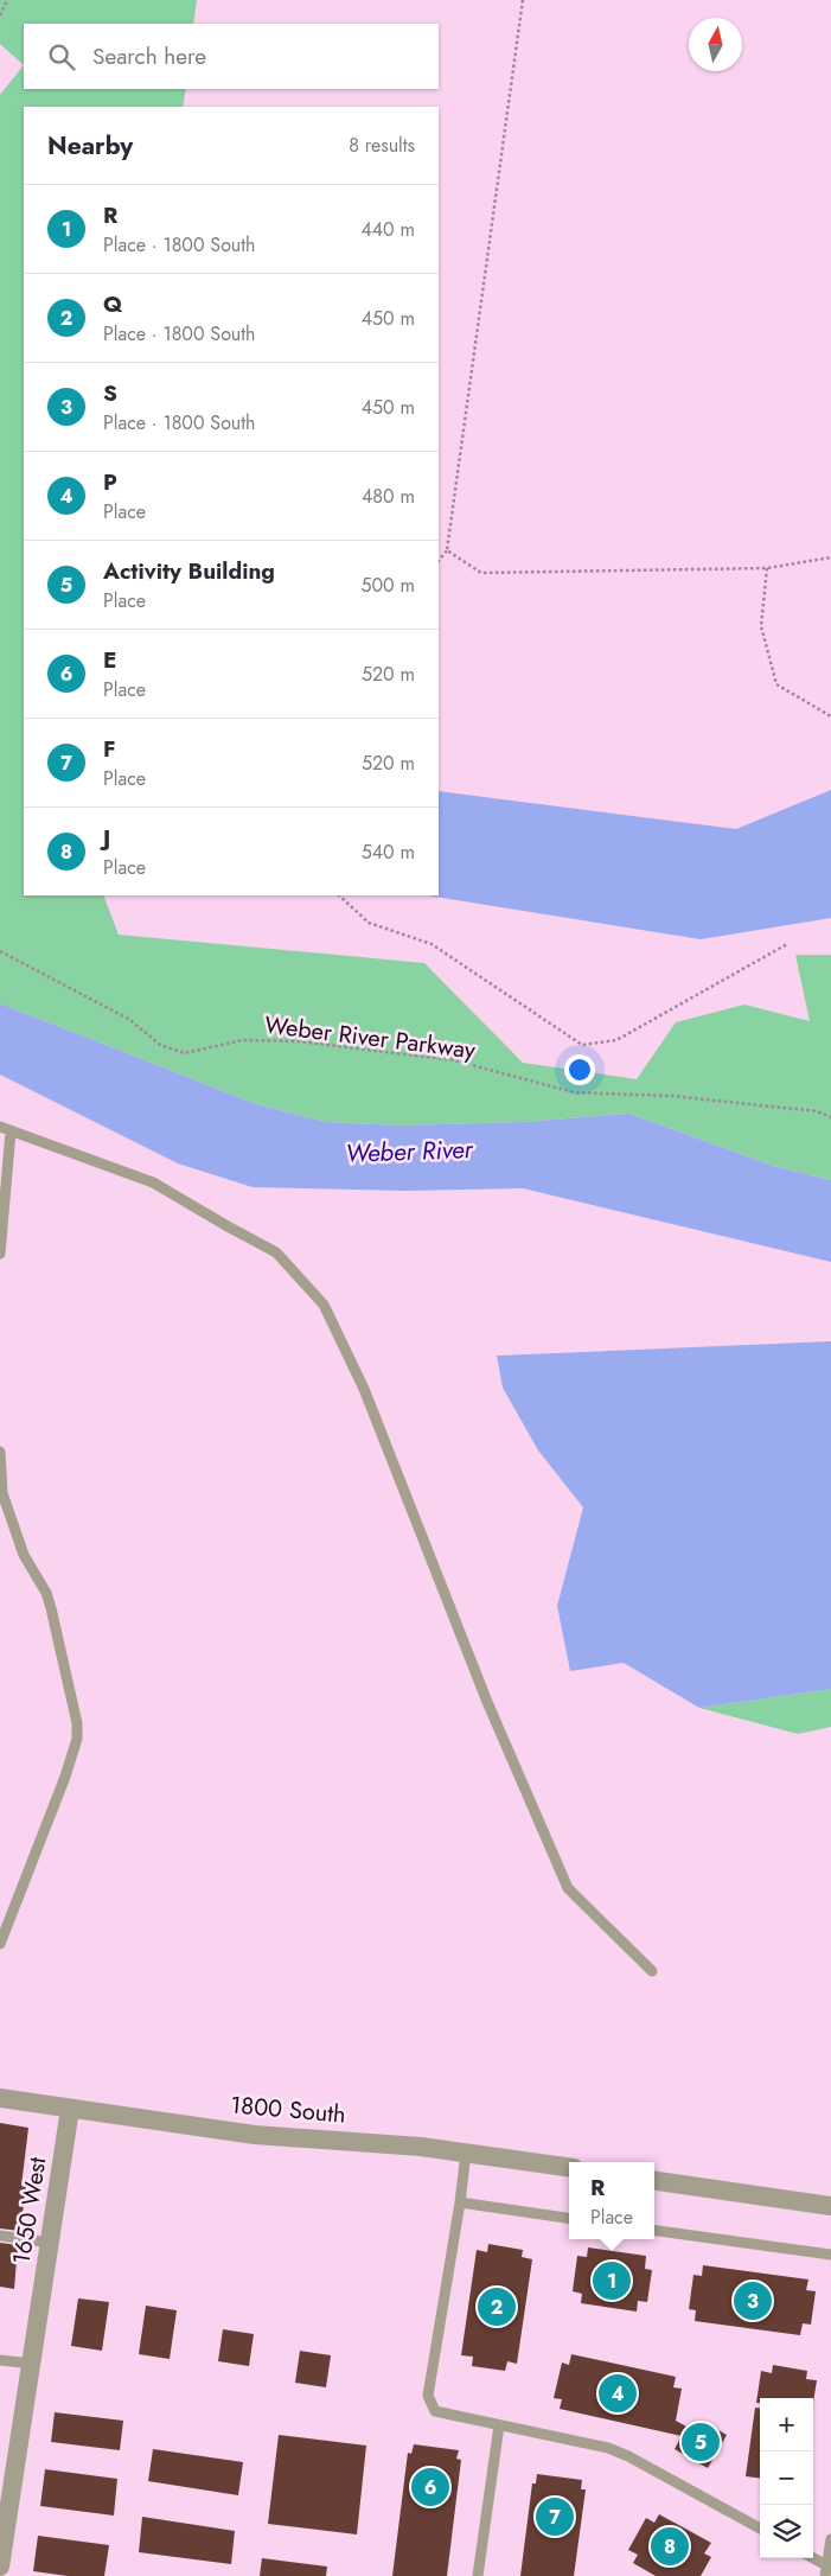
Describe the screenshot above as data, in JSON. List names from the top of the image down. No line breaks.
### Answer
{"streets":{"street":["1800 South","1650 West"],"path":["Weber River Parkway"]},"crossings":[["1800 South","1650 West"]],"water":["Weber River"],"north":"top","page":{"search":"Search here","heading":["Nearby","8 results"],"list":[{"mark":"1","name":"R","note":"Place · 1800 South","value":"440 m"},{"mark":"2","name":"Q","note":"Place · 1800 South","value":"450 m"},{"mark":"3","name":"S","note":"Place · 1800 South","value":"450 m"},{"mark":"4","name":"P","note":"Place","value":"480 m"},{"mark":"5","name":"Activity Building","note":"Place","value":"500 m"},{"mark":"6","name":"E","note":"Place","value":"520 m"},{"mark":"7","name":"F","note":"Place","value":"520 m"},{"mark":"8","name":"J","note":"Place","value":"540 m"}],"popup":["R","Place"],"pins":["1","3","2","4","5","6","7","8"],"map_buttons":["+","−"]}}
